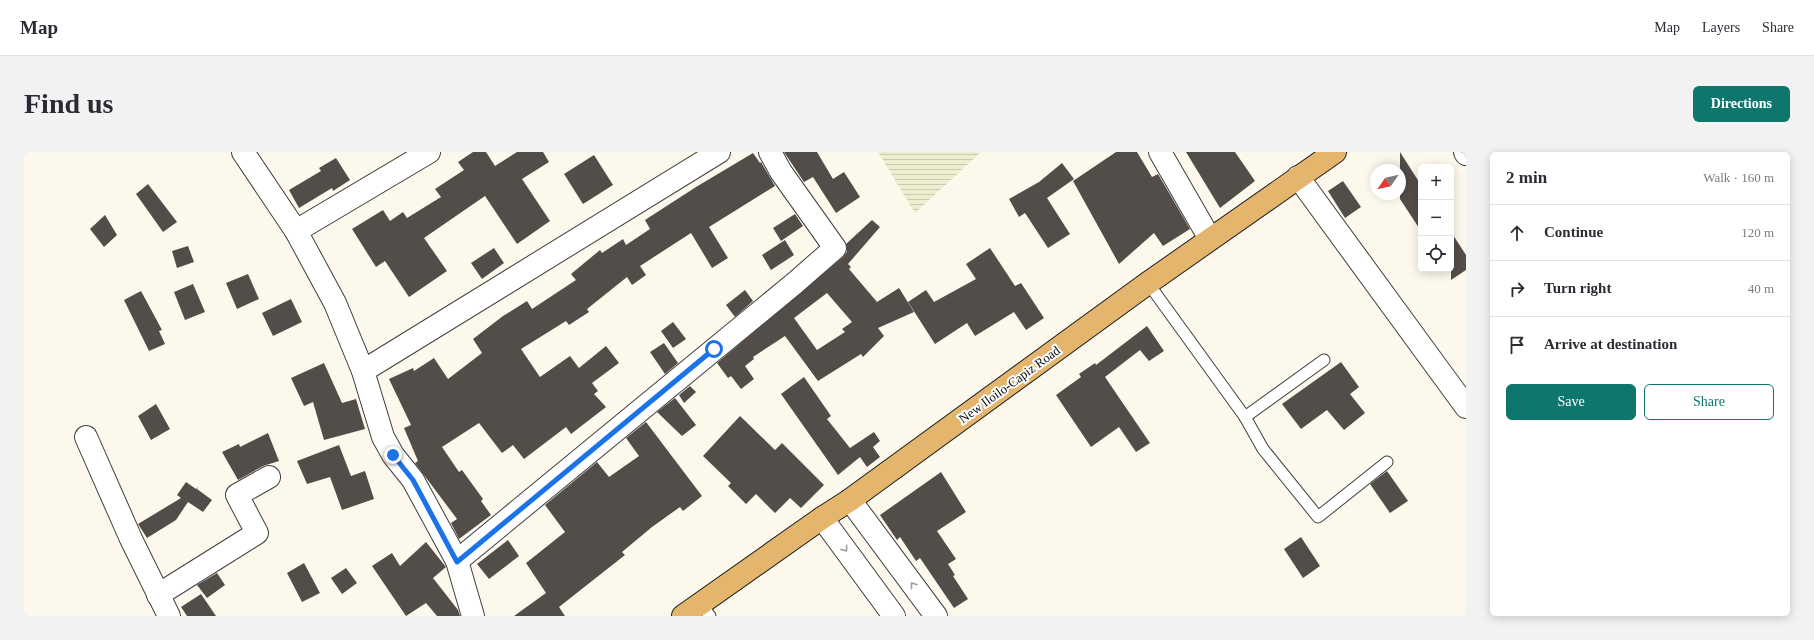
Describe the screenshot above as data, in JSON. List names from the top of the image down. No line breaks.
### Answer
{"streets":{"highway":["New Iloilo-Capiz Road"]},"north":"bottom left","page":{"header":"Map","nav":["Map","Layers","Share"],"buttons":["Directions",["Save","Share"]],"title":"Find us","heading":["2 min","Walk · 160 m"],"map_buttons":["+","−"],"list":[["Continue","120 m"],["Turn right","40 m"],"Arrive at destination"]}}
